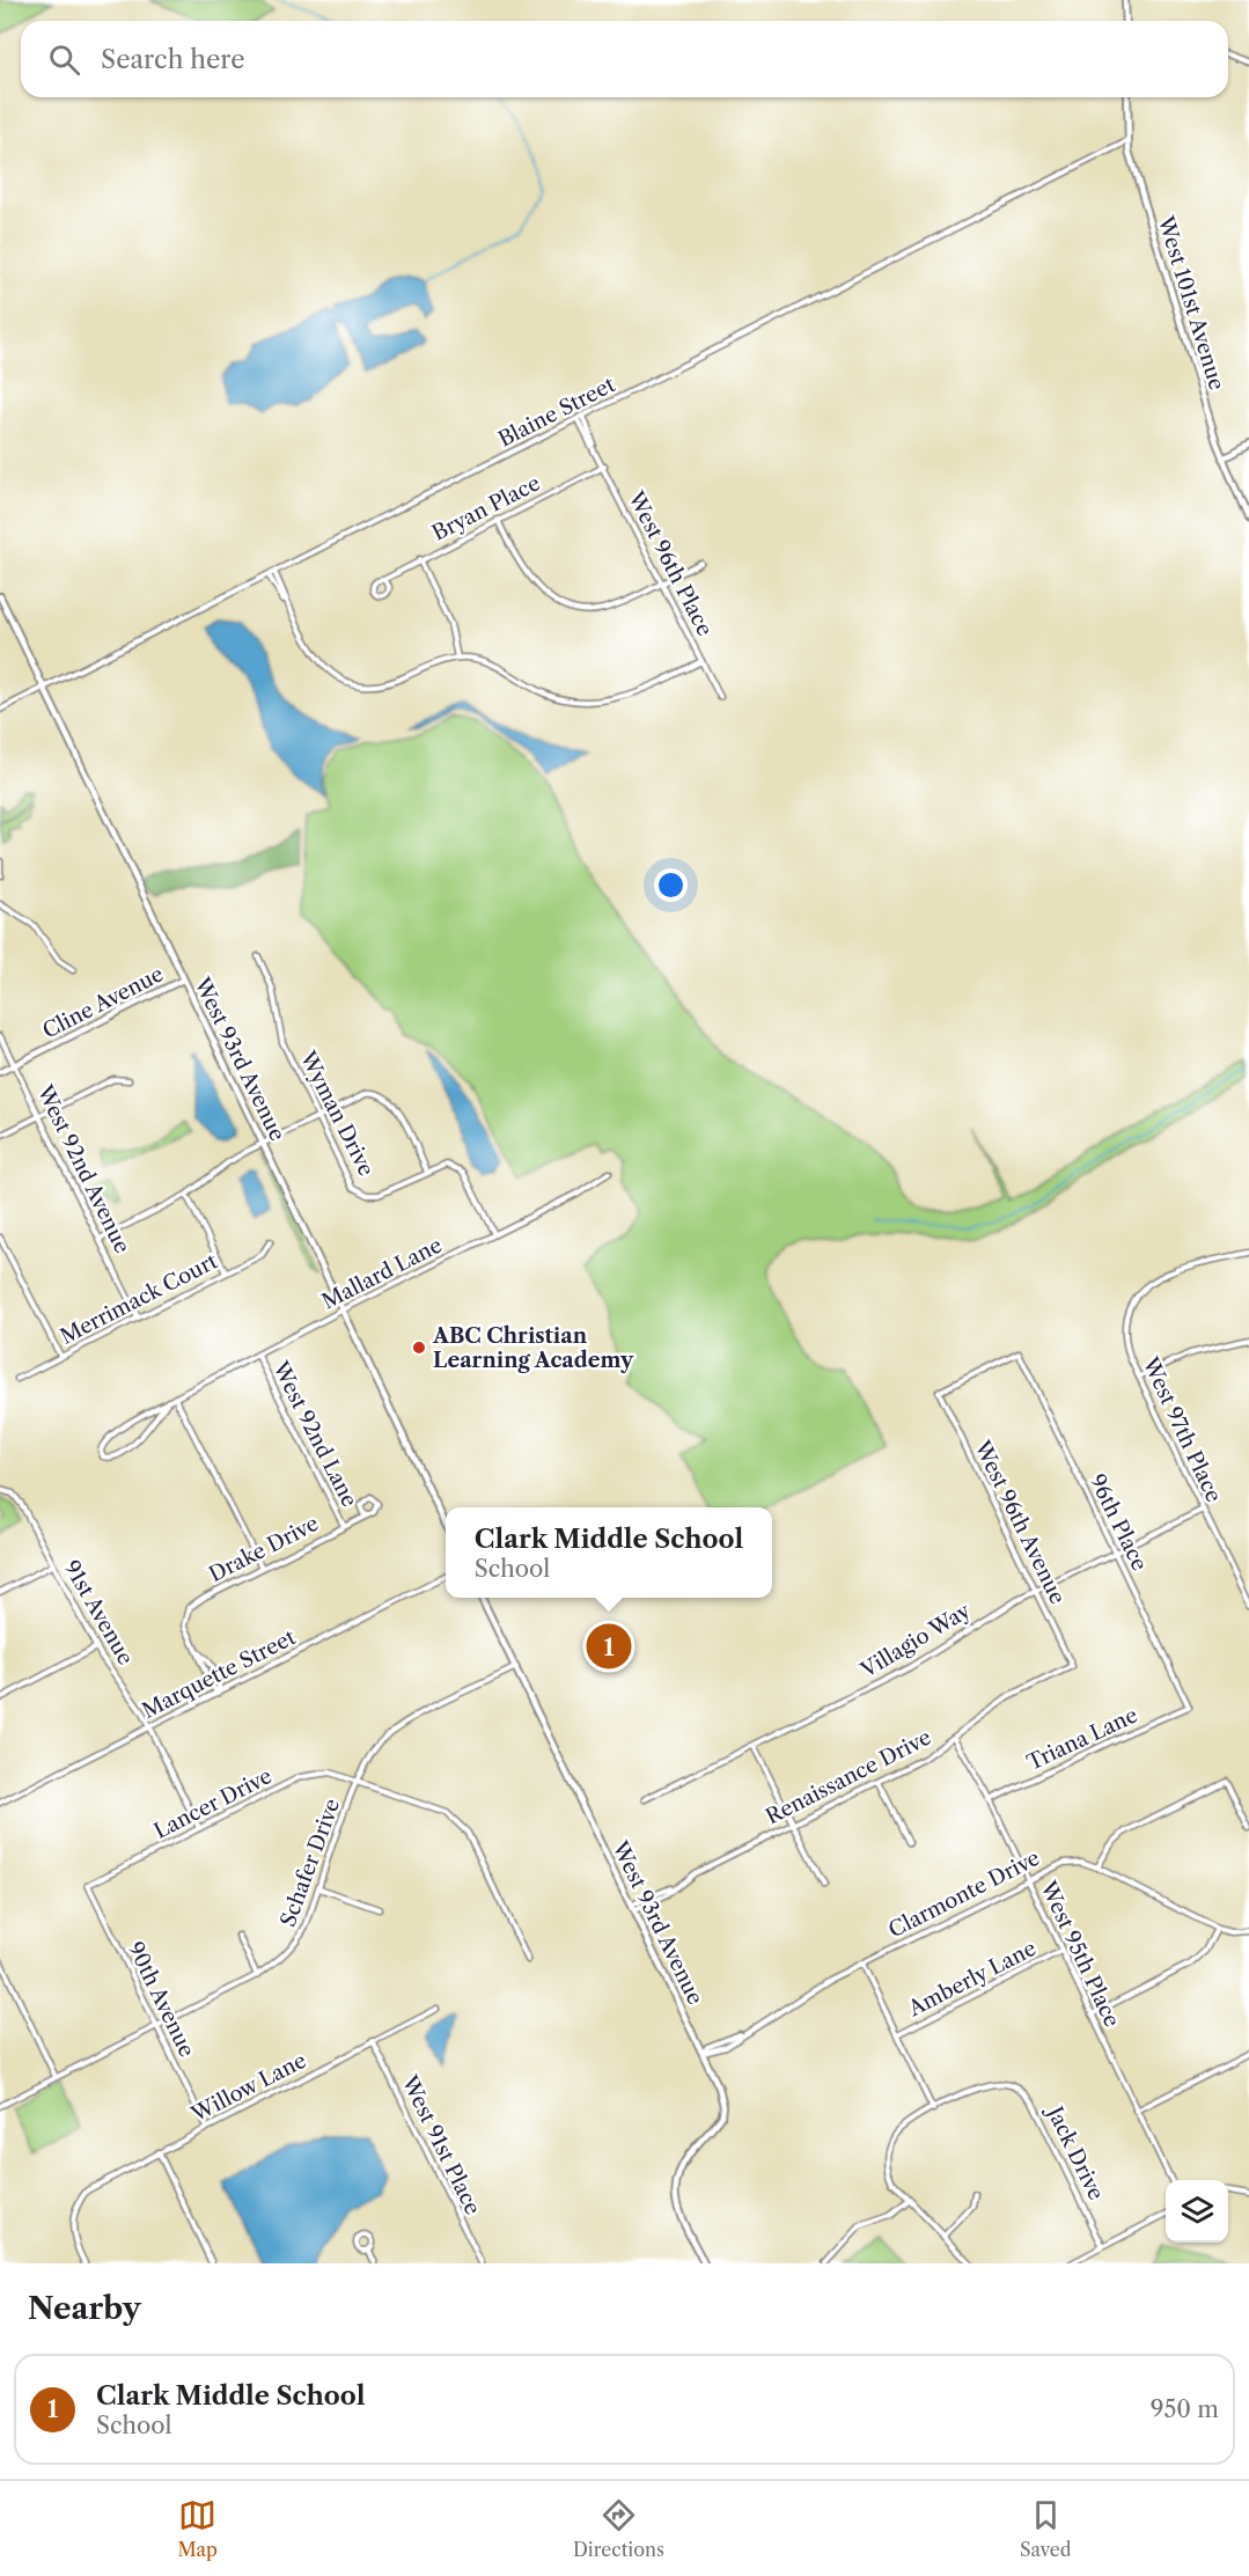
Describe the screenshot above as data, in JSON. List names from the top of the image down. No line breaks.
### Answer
{"streets":{"street":["West 101st Avenue","Blaine Street","Bryan Place","West 96th Place","Cline Avenue","West 93rd Avenue","Wyman Drive","West 92nd Avenue","Mallard Lane","Merrimack Court","West 97th Place","West 92nd Lane","West 96th Avenue","96th Place","Drake Drive","91st Avenue","Villagio Way","Marquette Street","Triana Lane","Renaissance Drive","Lancer Drive","Schafer Drive","Clarmonte Drive","West 95th Place","Amberly Lane","90th Avenue","Willow Lane","West 91st Place","Jack Drive"]},"crossings":[["West 101st Avenue","Blaine Street"],["Blaine Street","West 96th Place"],["Blaine Street","West 93rd Avenue"],["Bryan Place","West 96th Place"],["Cline Avenue","West 93rd Avenue"],["Cline Avenue","West 92nd Avenue"],["West 93rd Avenue","Mallard Lane"],["West 93rd Avenue","Renaissance Drive"],["West 93rd Avenue","Schafer Drive"],["West 93rd Avenue","Clarmonte Drive"],["Wyman Drive","Mallard Lane"],["West 92nd Avenue","Merrimack Court"],["Mallard Lane","West 92nd Lane"],["West 97th Place","Villagio Way"],["West 92nd Lane","Drake Drive"],["West 96th Avenue","96th Place"],["West 96th Avenue","Villagio Way"],["West 96th Avenue","Renaissance Drive"],["96th Place","Villagio Way"],["96th Place","Triana Lane"],["91st Avenue","Marquette Street"],["91st Avenue","Lancer Drive"],["Triana Lane","West 95th Place"],["Renaissance Drive","West 95th Place"],["Lancer Drive","Schafer Drive"],["Lancer Drive","90th Avenue"],["Schafer Drive","90th Avenue"],["Clarmonte Drive","West 95th Place"],["West 95th Place","Amberly Lane"],["90th Avenue","Willow Lane"],["Willow Lane","West 91st Place"]],"places":["ABC Christian Learning Academy"],"page":{"search":"Search here","popup":["Clark Middle School","School"],"pins":"1","heading":"Nearby","list":[{"mark":"1","name":"Clark Middle School","note":"School","value":"950 m"}],"nav":["Map","Directions","Saved"]}}
